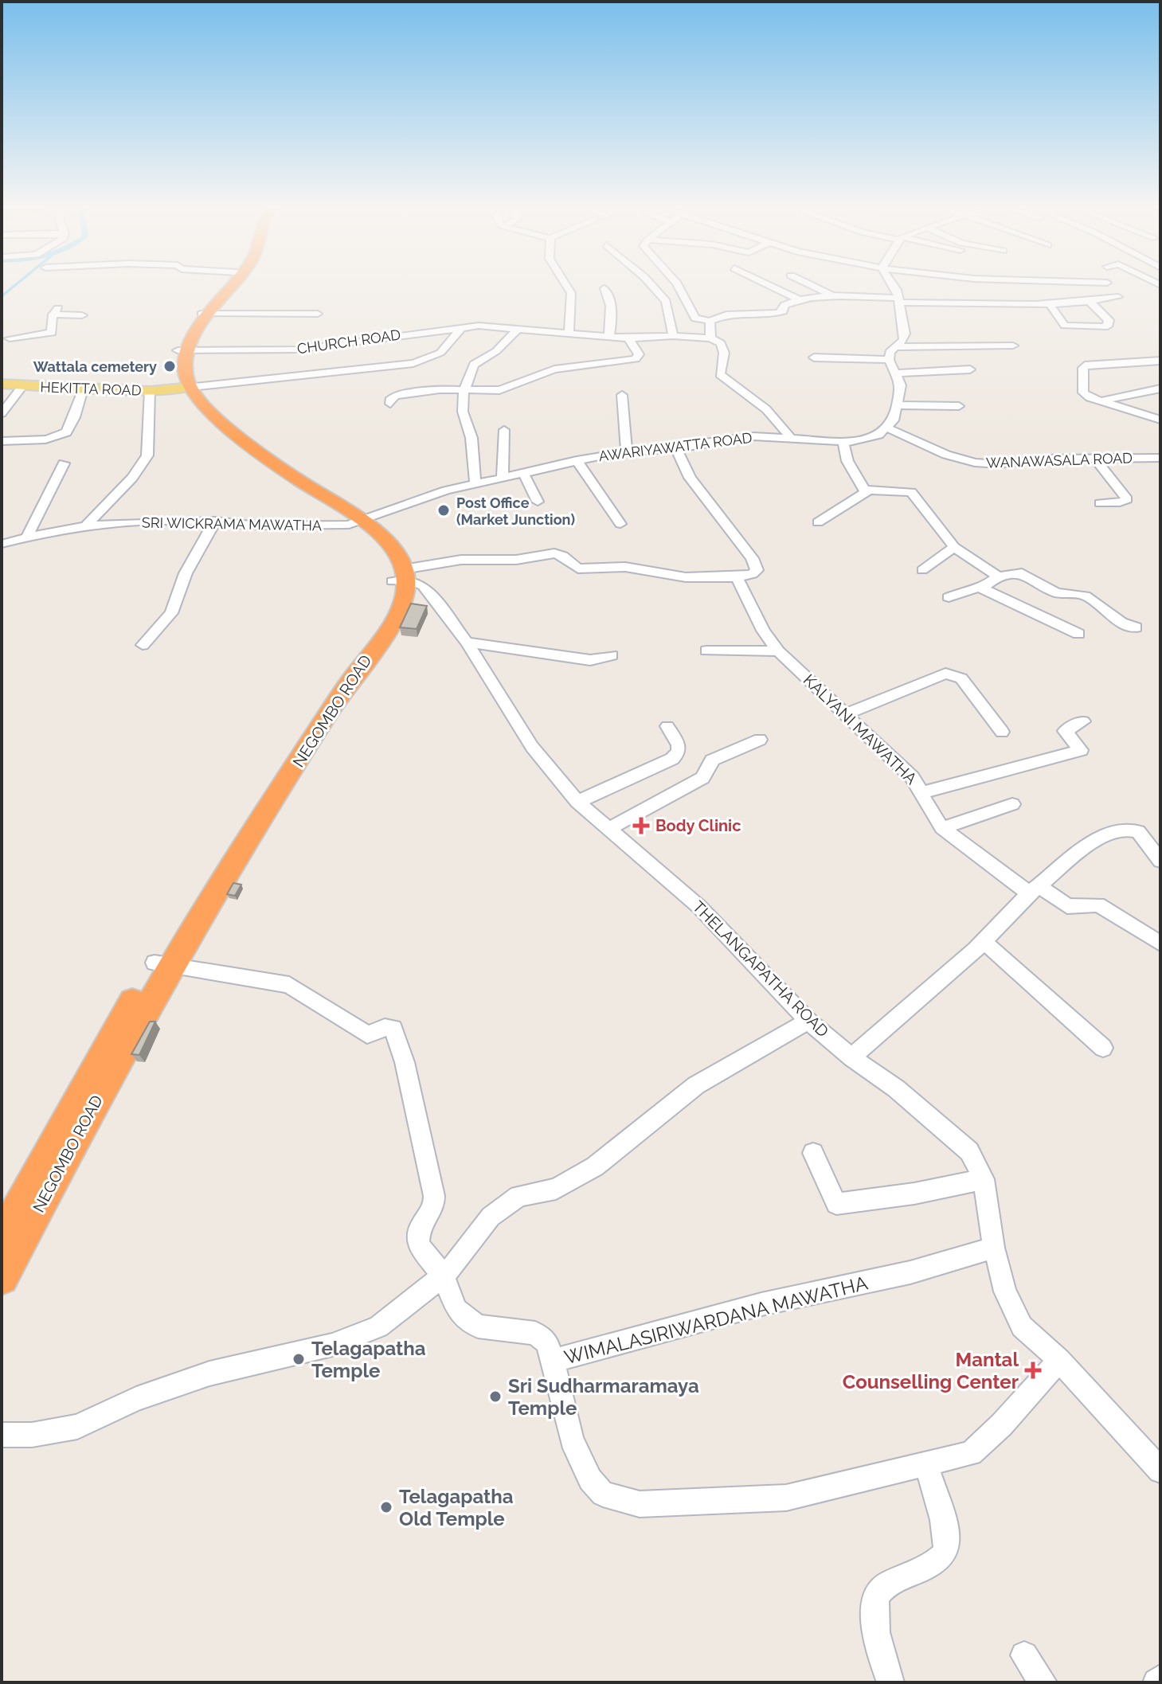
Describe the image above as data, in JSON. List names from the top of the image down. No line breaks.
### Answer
{"streets":{"highway":["NEGOMBO ROAD"],"main road":["HEKITTA ROAD"],"street":["CHURCH ROAD","AWARIYAWATTA ROAD","WANAWASALA ROAD","SRI WICKRAMA MAWATHA","KALYANI MAWATHA","THELANGAPATHA ROAD","WIMALASIRIWARDANA MAWATHA"]},"crossings":[["AWARIYAWATTA ROAD","WANAWASALA ROAD"],["AWARIYAWATTA ROAD","SRI WICKRAMA MAWATHA"],["NEGOMBO ROAD","THELANGAPATHA ROAD"],["NEGOMBO ROAD","WIMALASIRIWARDANA MAWATHA"],["THELANGAPATHA ROAD","WIMALASIRIWARDANA MAWATHA"]],"places":{"other":["Wattala cemetery","Post Office (Market Junction)","Telagapatha Temple","Sri Sudharmaramaya Temple","Telagapatha Old Temple"],"health":["Body Clinic","Mantal Counselling Center"]}}
